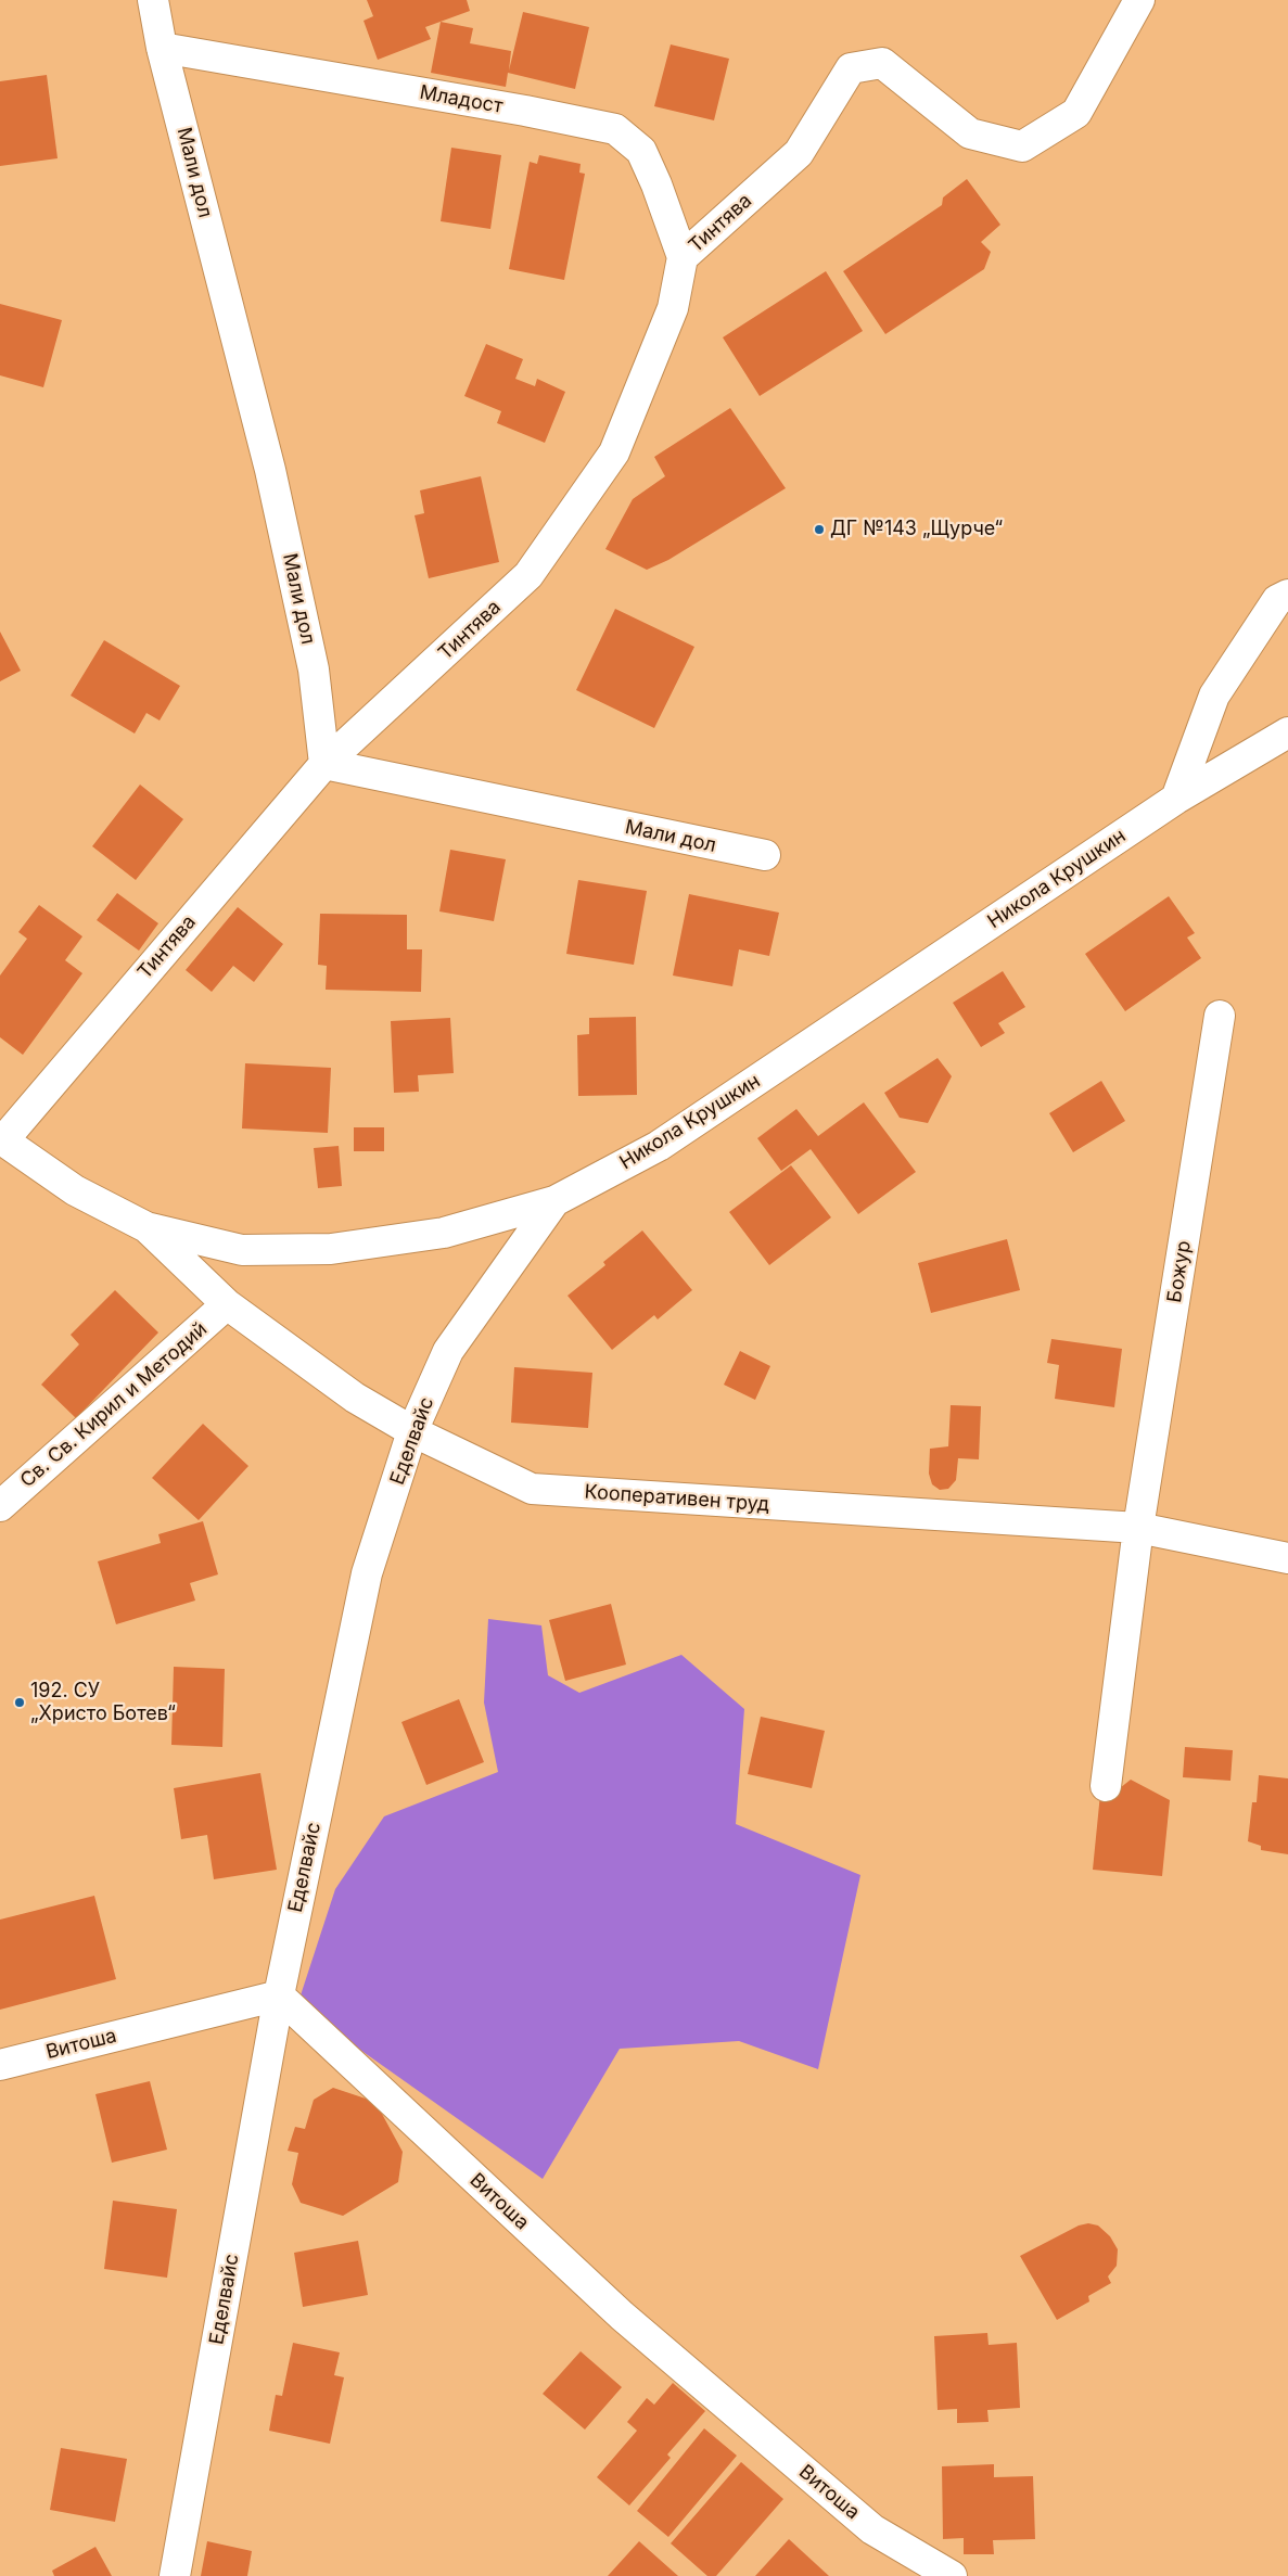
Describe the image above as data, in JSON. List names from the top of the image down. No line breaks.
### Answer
{"streets":{"street":["Младост","Мали дол","Тинтява","Никола Крушкин","Божур","Св. Св. Кирил и Методий","Еделвайс","Кооперативен труд","Витоша"]},"crossings":[["Младост","Мали дол"],["Младост","Тинтява"],["Мали дол","Тинтява"],["Тинтява","Никола Крушкин"],["Никола Крушкин","Еделвайс"],["Никола Крушкин","Кооперативен труд"],["Божур","Кооперативен труд"],["Св. Св. Кирил и Методий","Кооперативен труд"],["Еделвайс","Кооперативен труд"],["Еделвайс","Витоша"]],"places":["ДГ №143 „Щурче“","192. СУ „Христо Ботев“"]}
